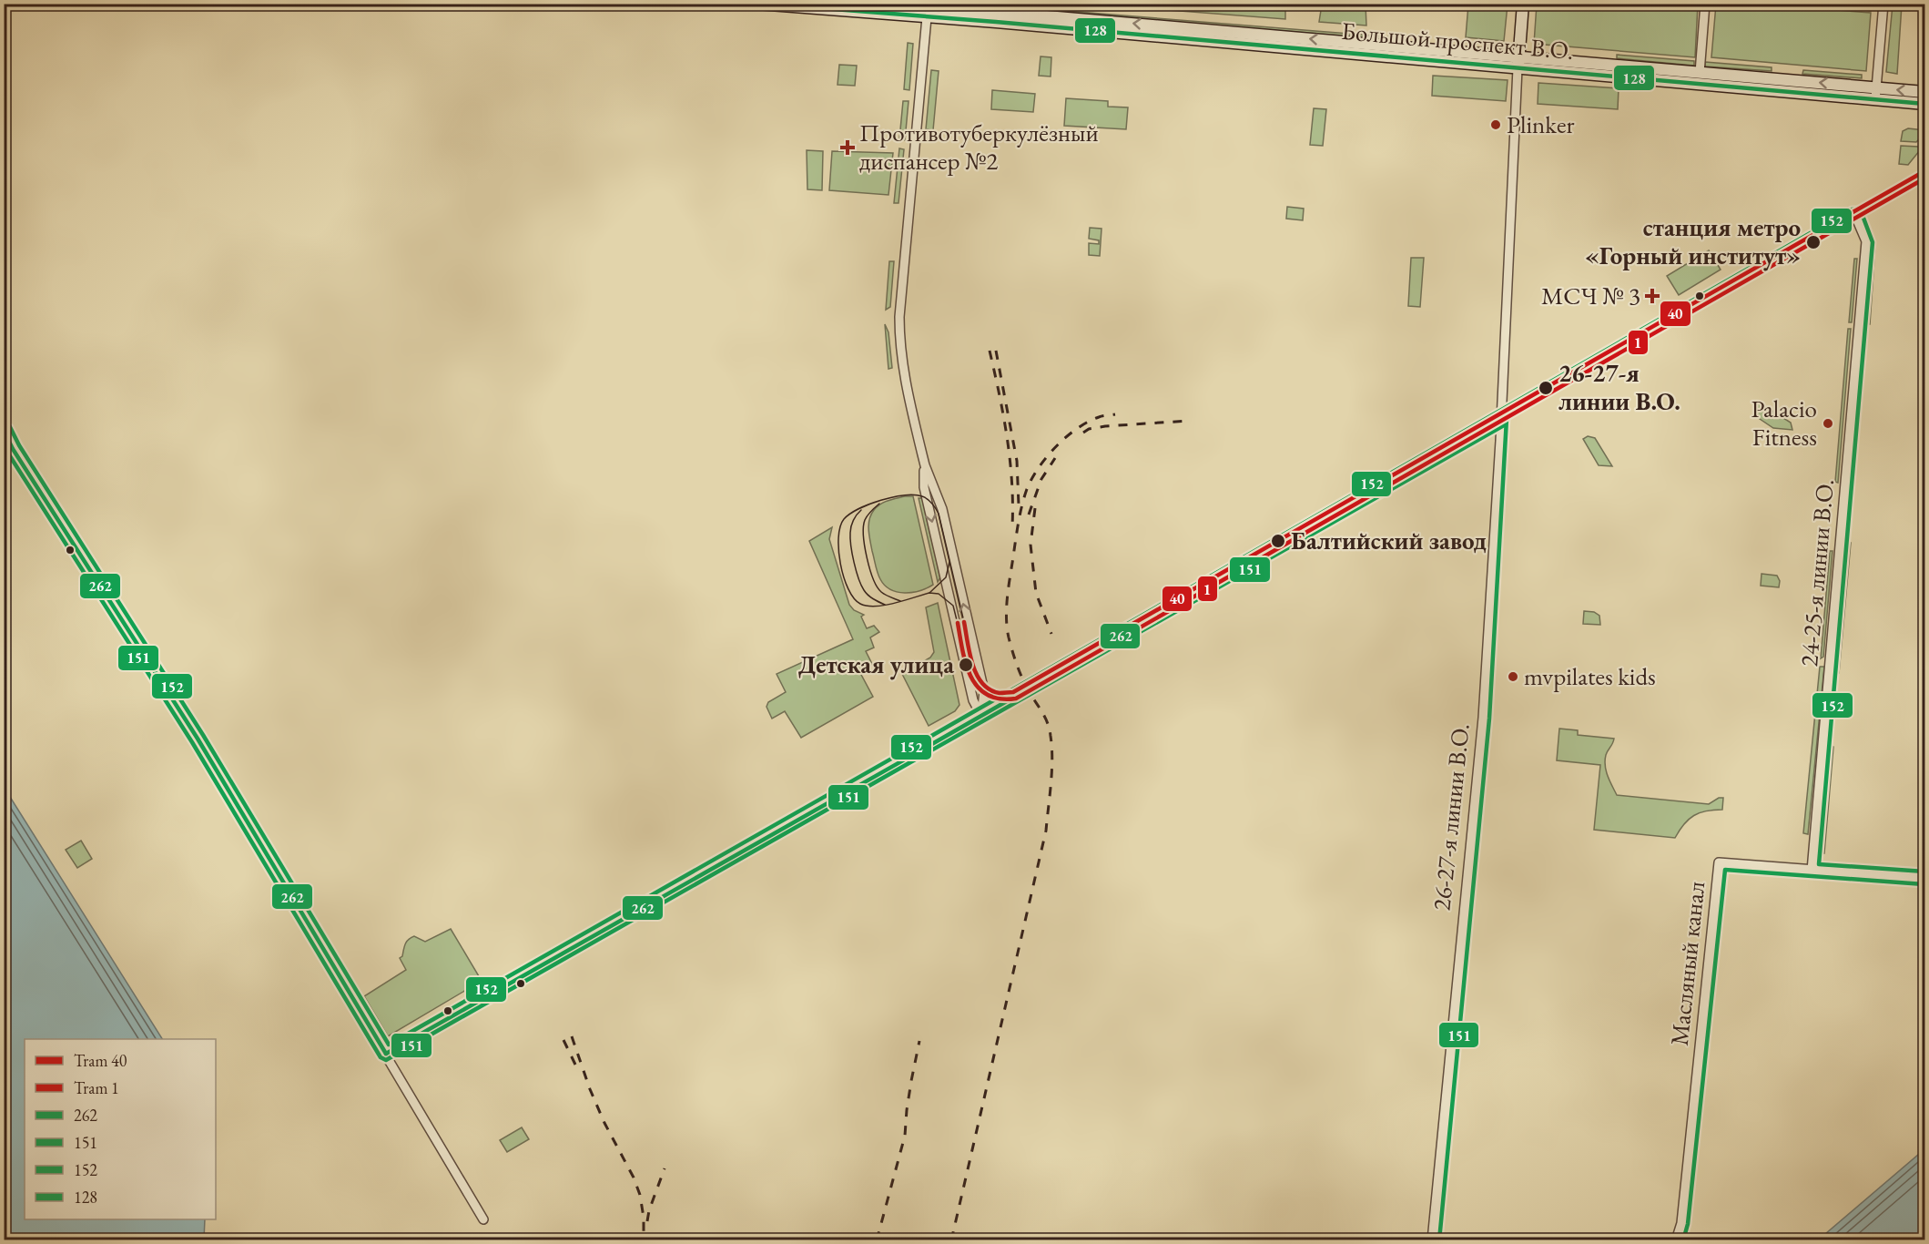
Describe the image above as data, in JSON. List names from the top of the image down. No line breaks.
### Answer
{"streets":{"main road":["Большой проспект В.О.","26-27-я линии В.О."],"street":["24-25-я линии В.О.","Масляный канал"]},"crossings":[["Большой проспект В.О.","26-27-я линии В.О."],["24-25-я линии В.О.","Масляный канал"]],"places":{"other":["Plinker","станция метро «Горный институт»","26-27-я линии В.О.","Palacio Fitness","Балтийский завод","Детская улица","mvpilates kids"],"health":["Противотуберкулёзный диспансер №2","МСЧ № 3"]},"lines":["transit line 128","tram line 40","transit line 262","tram line 1","transit line 152","transit line 151"],"legend":["Tram 40","Tram 1","262","151","152","128"]}
